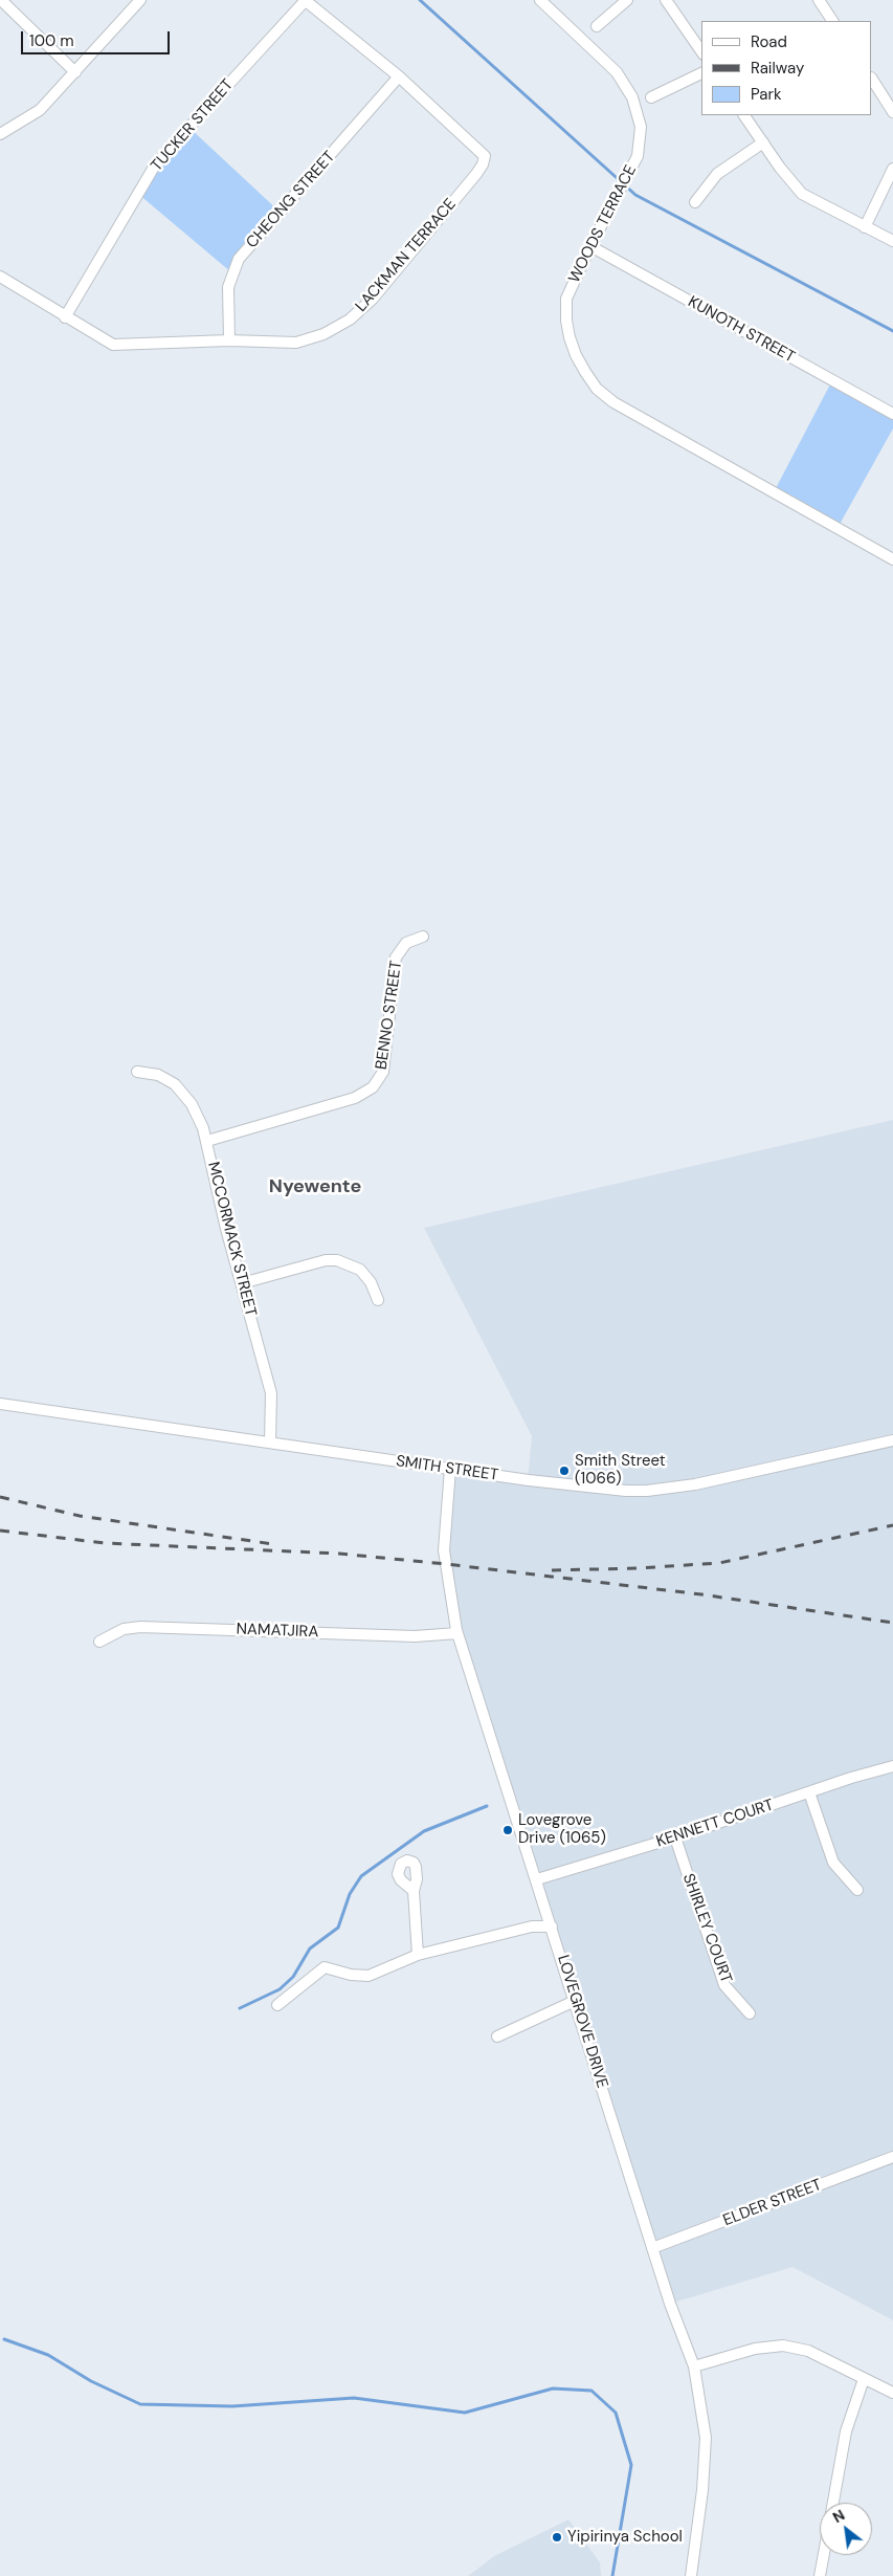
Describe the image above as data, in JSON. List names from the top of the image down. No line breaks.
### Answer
{"streets":{"street":["TUCKER STREET","CHEONG STREET","WOODS TERRACE","LACKMAN TERRACE","KUNOTH STREET","BENNO STREET","MCCORMACK STREET","SMITH STREET","NAMATJIRA","KENNETT COURT","SHIRLEY COURT","LOVEGROVE DRIVE","ELDER STREET"]},"crossings":[["TUCKER STREET","LACKMAN TERRACE"],["CHEONG STREET","LACKMAN TERRACE"],["WOODS TERRACE","KUNOTH STREET"],["BENNO STREET","MCCORMACK STREET"],["MCCORMACK STREET","SMITH STREET"],["SMITH STREET","LOVEGROVE DRIVE"],["NAMATJIRA","LOVEGROVE DRIVE"],["KENNETT COURT","SHIRLEY COURT"],["KENNETT COURT","LOVEGROVE DRIVE"],["LOVEGROVE DRIVE","ELDER STREET"]],"districts":["Nyewente"],"places":["Smith Street (1066)","Lovegrove Drive (1065)","Yipirinya School"],"legend":["Road","Railway","Park"],"scale_bar":"100 m","north":"top left"}
